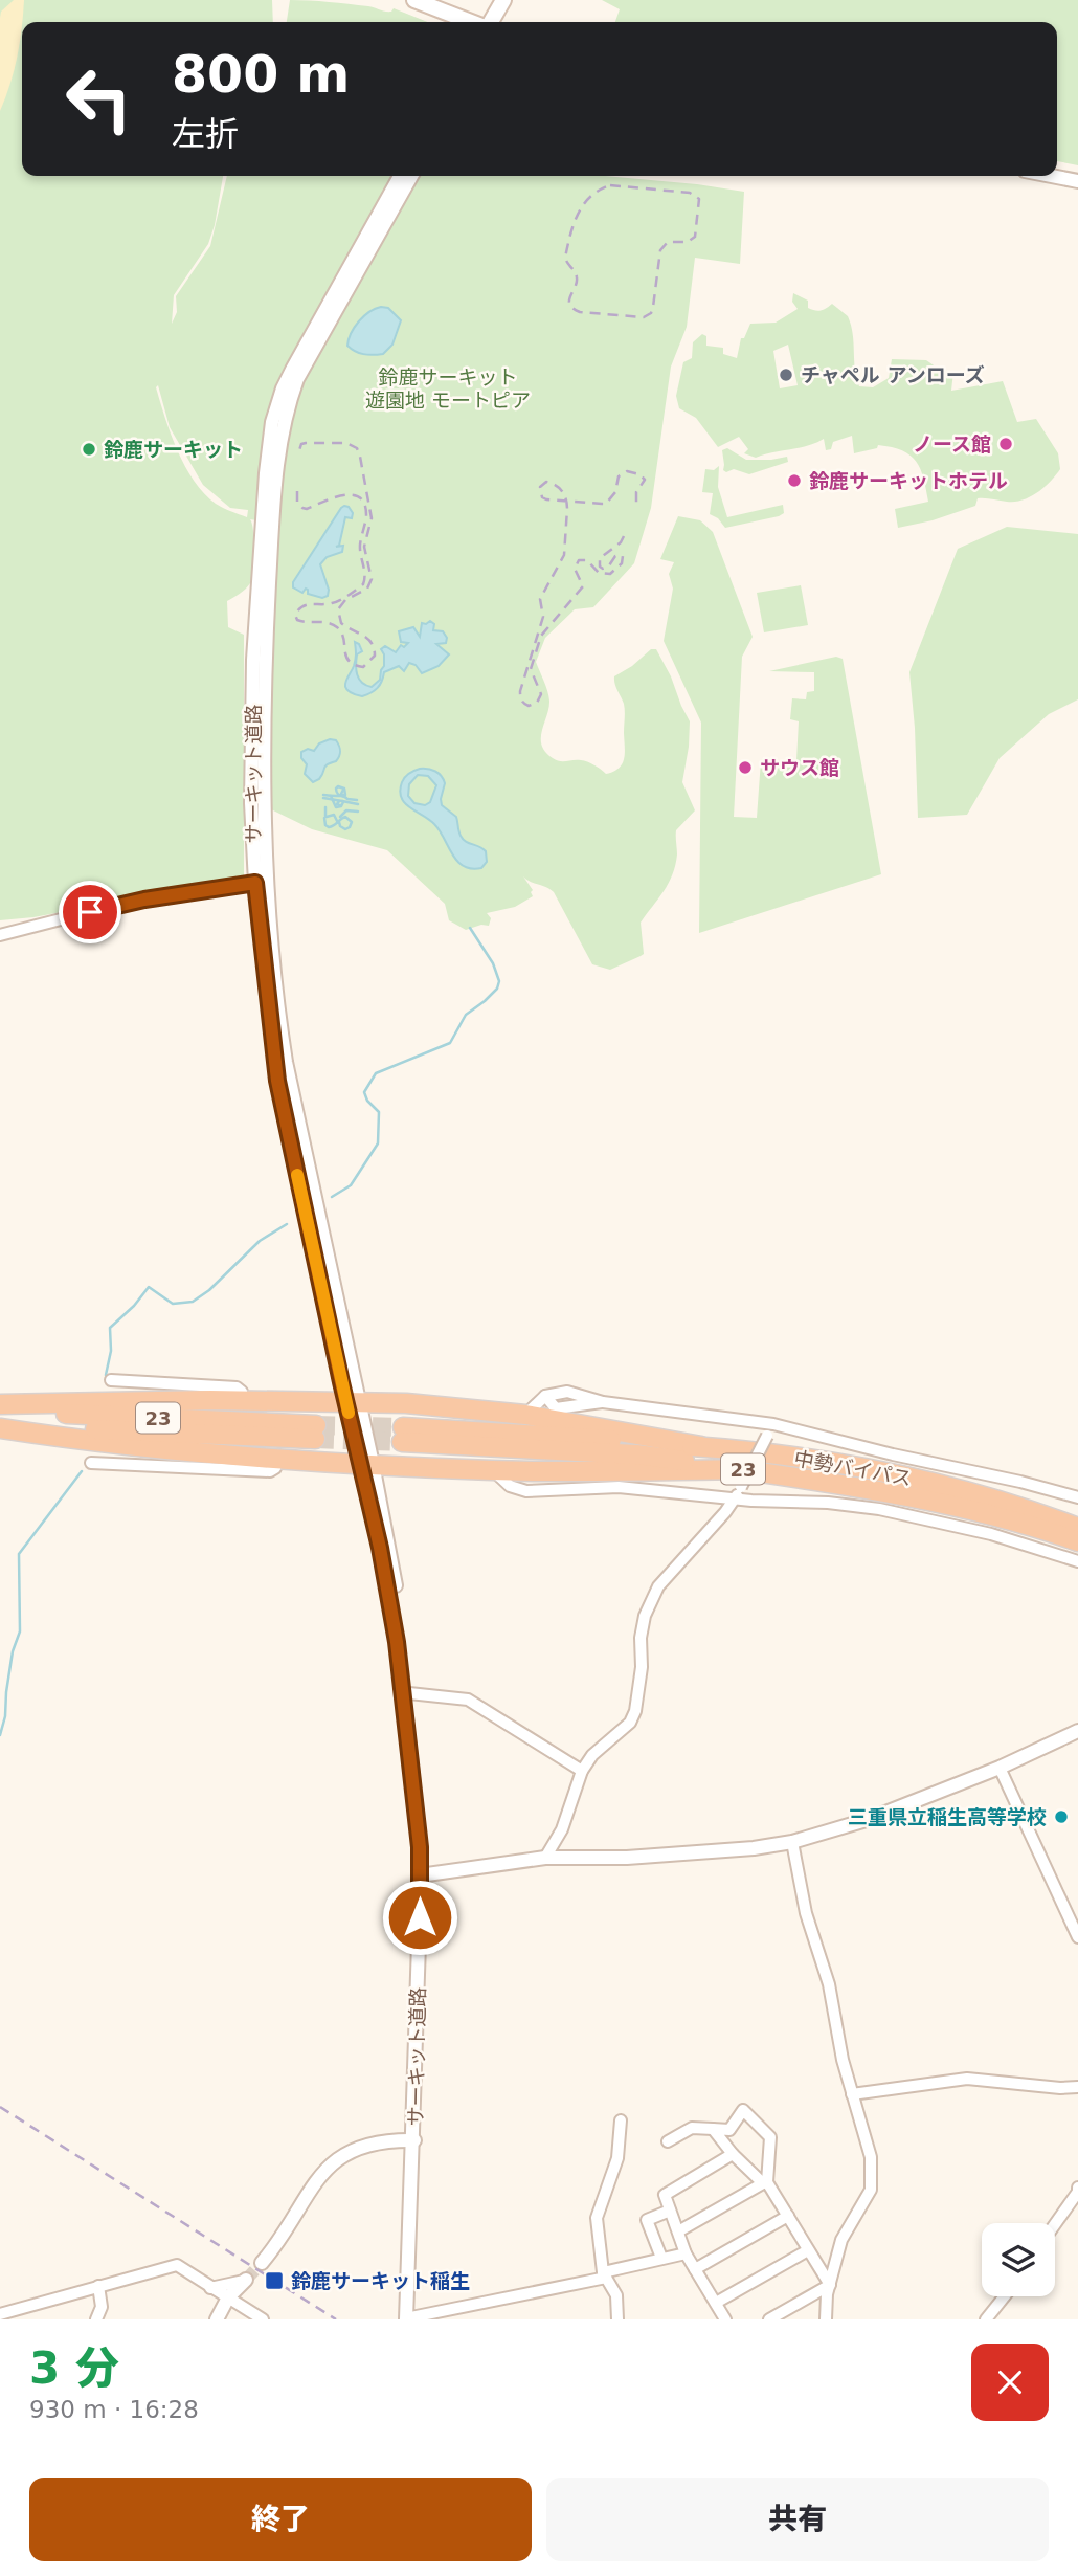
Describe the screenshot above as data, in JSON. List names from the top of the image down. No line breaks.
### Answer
{"streets":{"highway":["23","中勢バイパス"],"street":["サーキット道路"]},"crossings":[["サーキット道路","23"],["23","中勢バイパス"]],"parks":["鈴鹿サーキット 遊園地 モートピア"],"places":{"other":["チャペル アンローズ","ノース館","鈴鹿サーキット","鈴鹿サーキットホテル","サウス館","三重県立稲生高等学校"],"transit":["鈴鹿サーキット稲生"]},"page":{"turn":["800 m","左折"],"heading":["3 分","930 m · 16:28"],"buttons":["終了","共有"]}}
